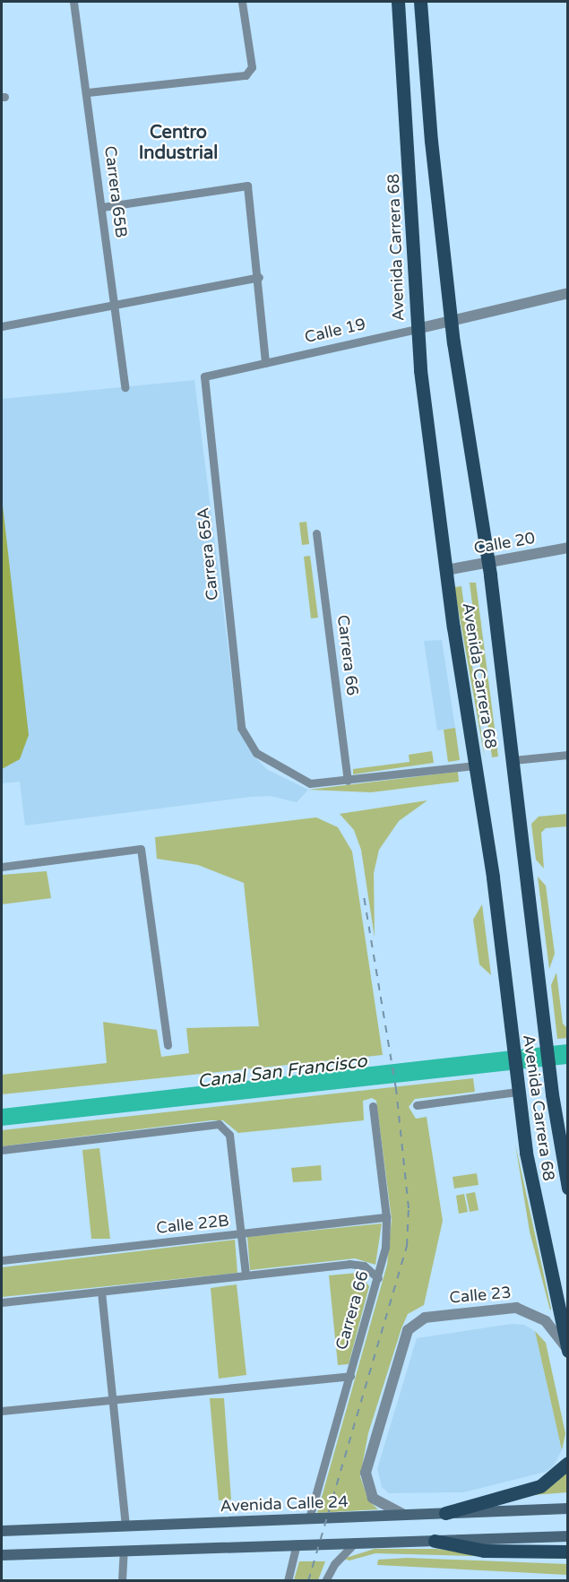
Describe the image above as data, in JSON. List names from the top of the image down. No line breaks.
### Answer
{"streets":{"main road":["Avenida Carrera 68","Avenida Calle 24"],"street":["Carrera 65B","Calle 19","Calle 20","Carrera 65A","Carrera 66","Calle 22B","Calle 23"]},"crossings":[["Avenida Carrera 68","Calle 19"],["Avenida Carrera 68","Calle 20"],["Avenida Carrera 68","Calle 23"],["Calle 19","Carrera 65A"],["Carrera 65A","Carrera 66"],["Carrera 66","Calle 22B"],["Carrera 66","Avenida Calle 24"],["Calle 23","Avenida Calle 24"]],"districts":["Centro Industrial"],"water":["Canal San Francisco"]}
